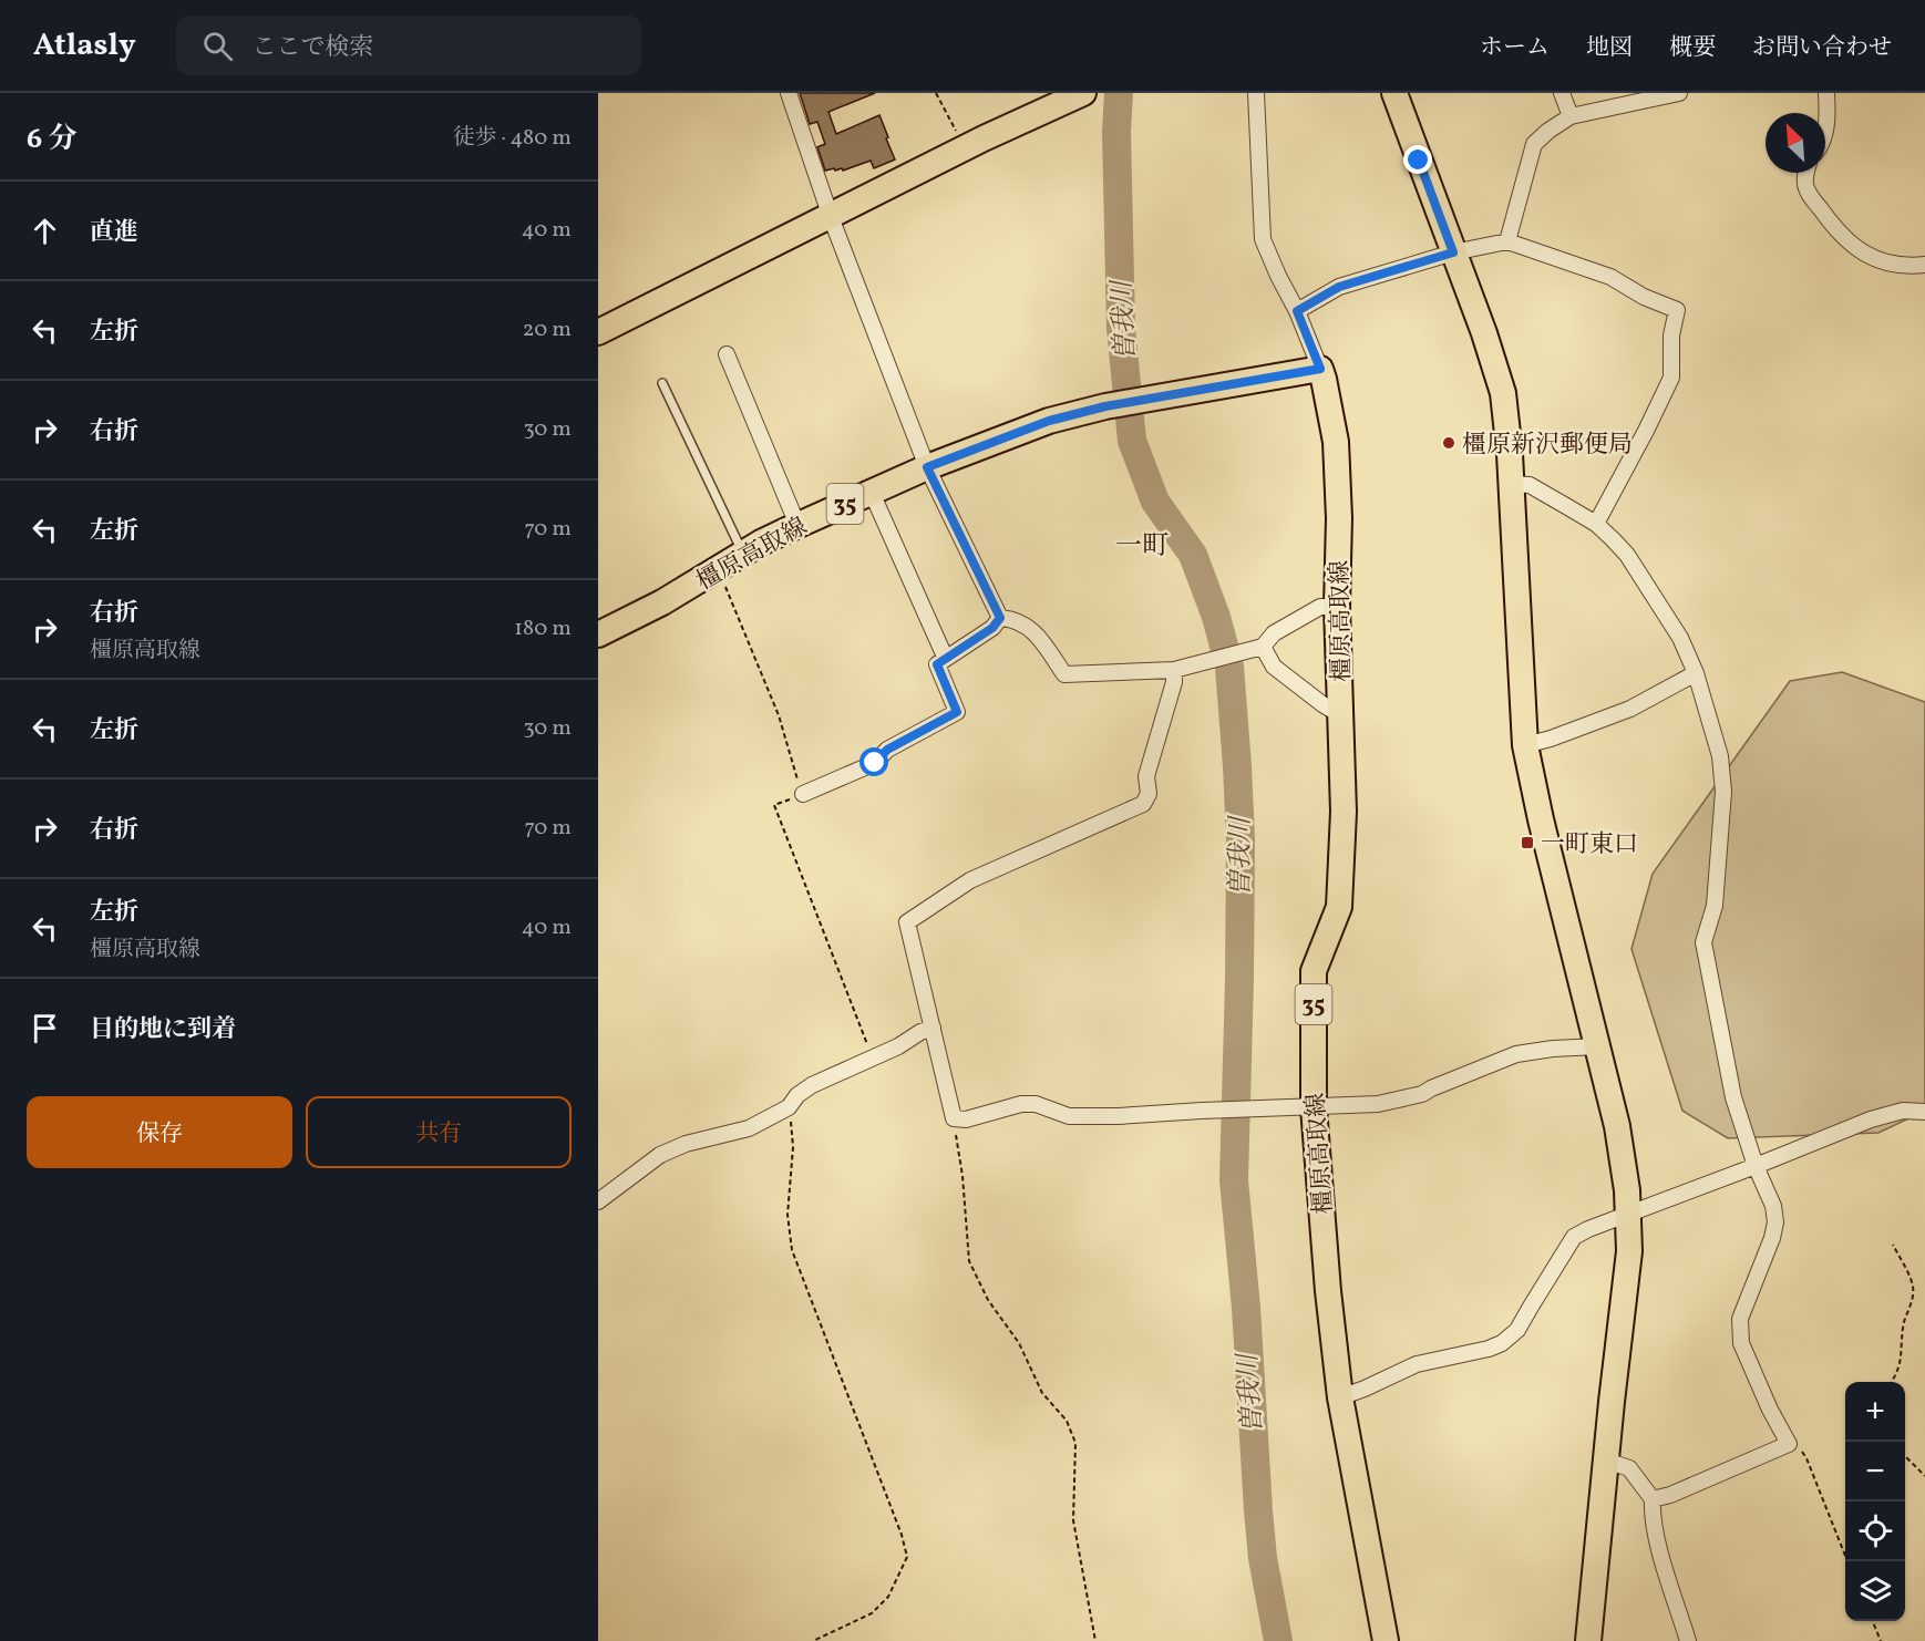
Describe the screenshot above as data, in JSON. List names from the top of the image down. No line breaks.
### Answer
{"streets":{"main road":["35","橿原高取線"]},"districts":["一町"],"water":["曽我川"],"places":{"other":["橿原新沢郵便局"],"transit":["一町東口"]},"north":"top left","page":{"header":"Atlasly","search":"ここで検索","nav":["ホーム","地図","概要","お問い合わせ"],"heading":["6 分","徒歩 · 480 m"],"list":[["直進","40 m"],["左折","20 m"],["右折","30 m"],["左折","70 m"],["右折","橿原高取線","180 m"],["左折","30 m"],["右折","70 m"],["左折","橿原高取線","40 m"],"目的地に到着"],"buttons":["保存","共有"],"map_buttons":["+","−"]}}
